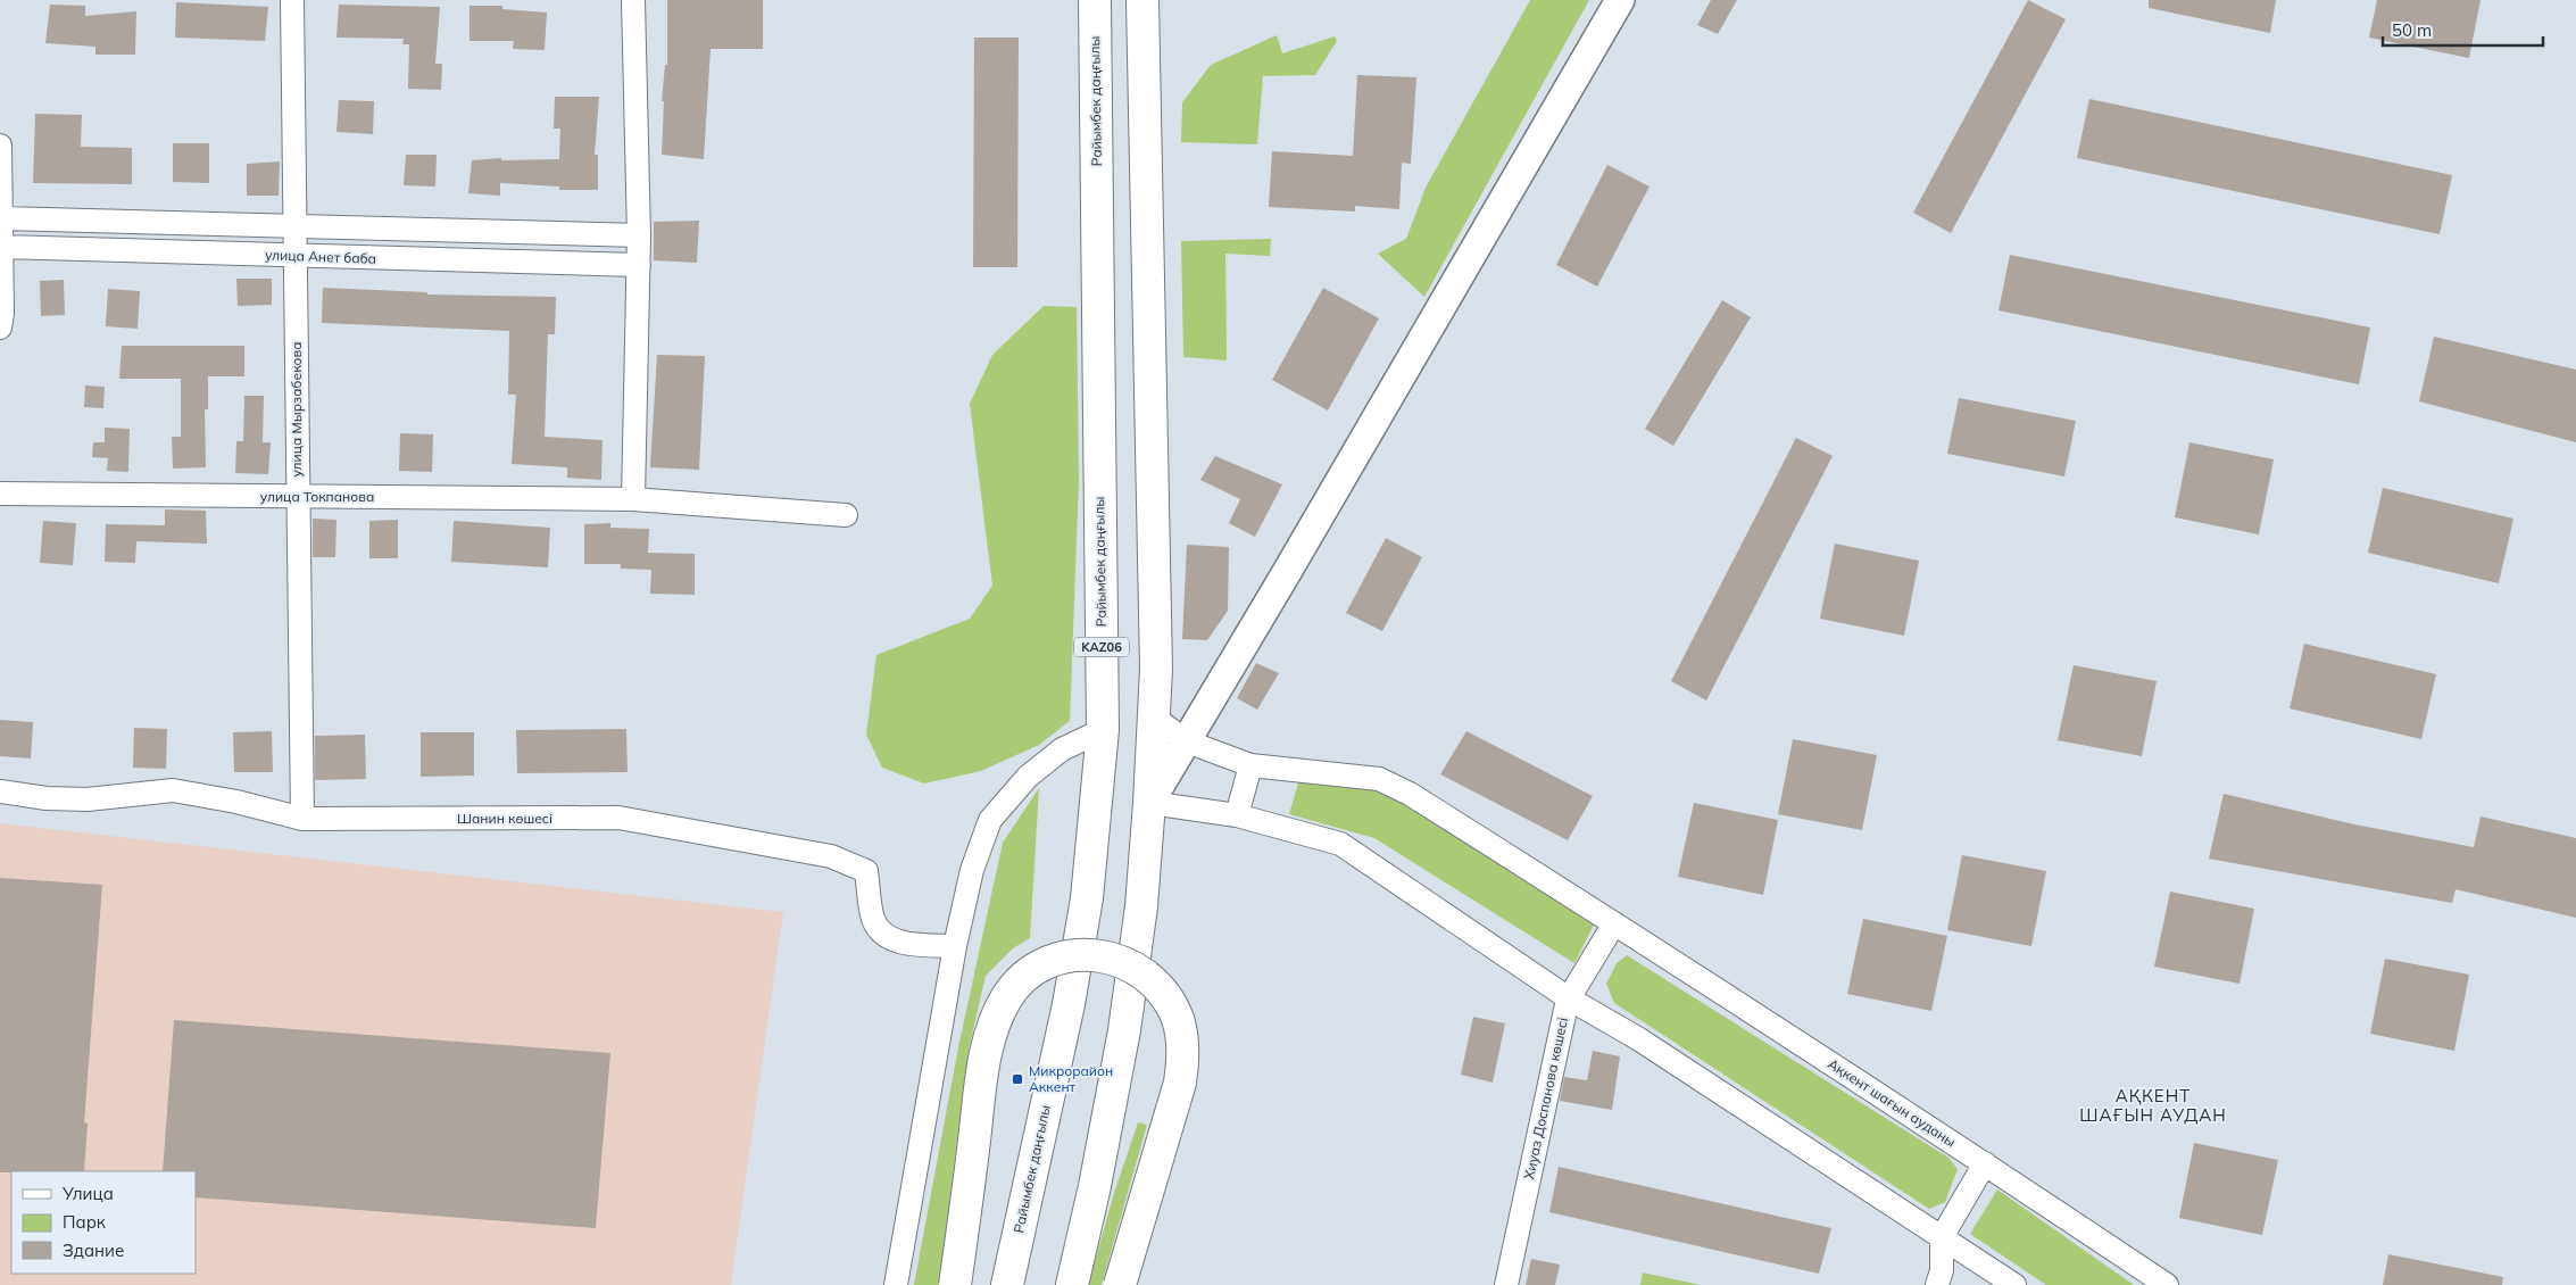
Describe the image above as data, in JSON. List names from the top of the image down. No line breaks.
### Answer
{"streets":{"highway":["Райымбек даңғылы","KАZ06"],"street":["улица Анет баба","улица Мырзабекова","улица Токпанова","Шанин көшесі","Хиуаз Доспанова көшесі","Ақкент шағын ауданы"]},"crossings":[["улица Анет баба","улица Мырзабекова"],["улица Мырзабекова","улица Токпанова"],["улица Мырзабекова","Шанин көшесі"],["Хиуаз Доспанова көшесі","Ақкент шағын ауданы"]],"districts":["АҚКЕНТ ШАҒЫН АУДАН"],"places":{"transit":["Микрорайон Аккент"]},"legend":["Улица","Парк","Здание"],"scale_bar":"50 m"}
